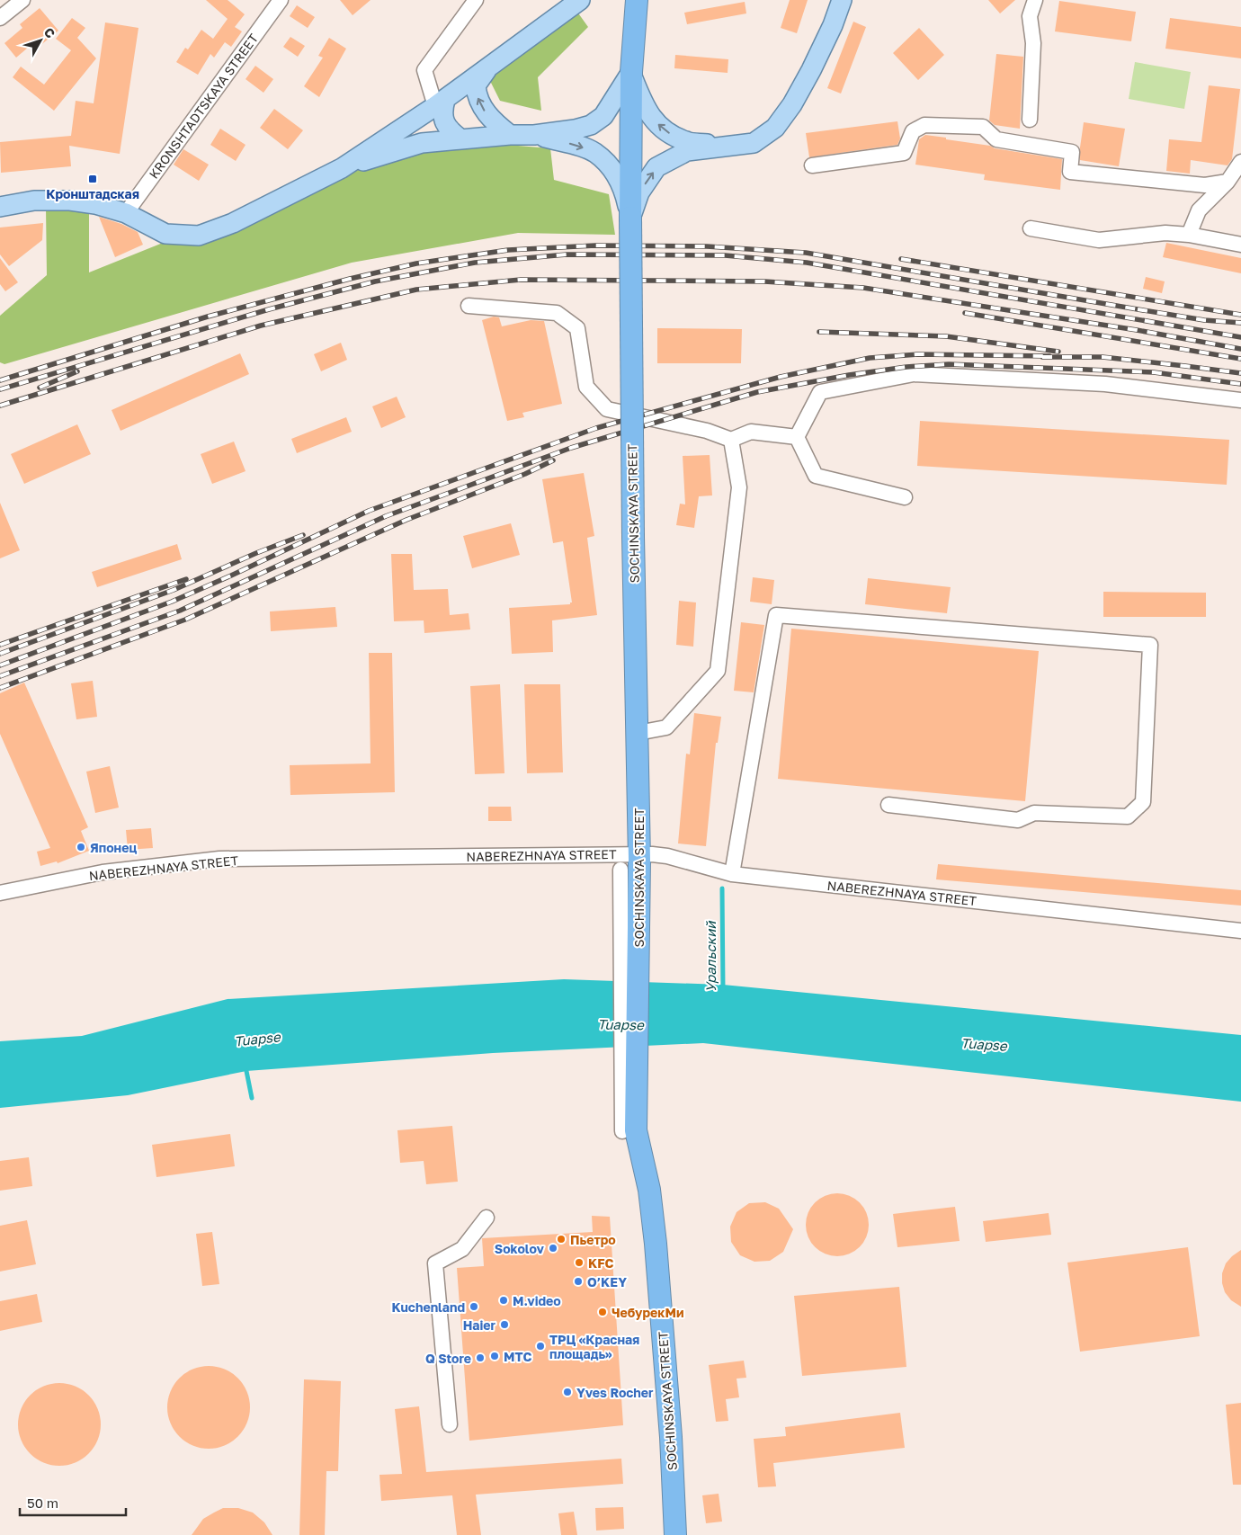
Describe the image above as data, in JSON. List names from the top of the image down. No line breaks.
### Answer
{"streets":{"highway":["SOCHINSKAYA STREET"],"street":["KRONSHTADTSKAYA STREET","NABEREZHNAYA STREET"]},"crossings":[["SOCHINSKAYA STREET","NABEREZHNAYA STREET"]],"water":["Уральский","Tuapse"],"places":{"transit":["Кронштадская"],"other":["Японец","Пьетро","Sokolov","KFC","O’KEY","M.video","Kuchenland","ЧебурекМи","Haier","ТРЦ «Красная площадь»","МТС","Q Store","Yves Rocher"]},"scale_bar":"50 m","north":"top right"}
